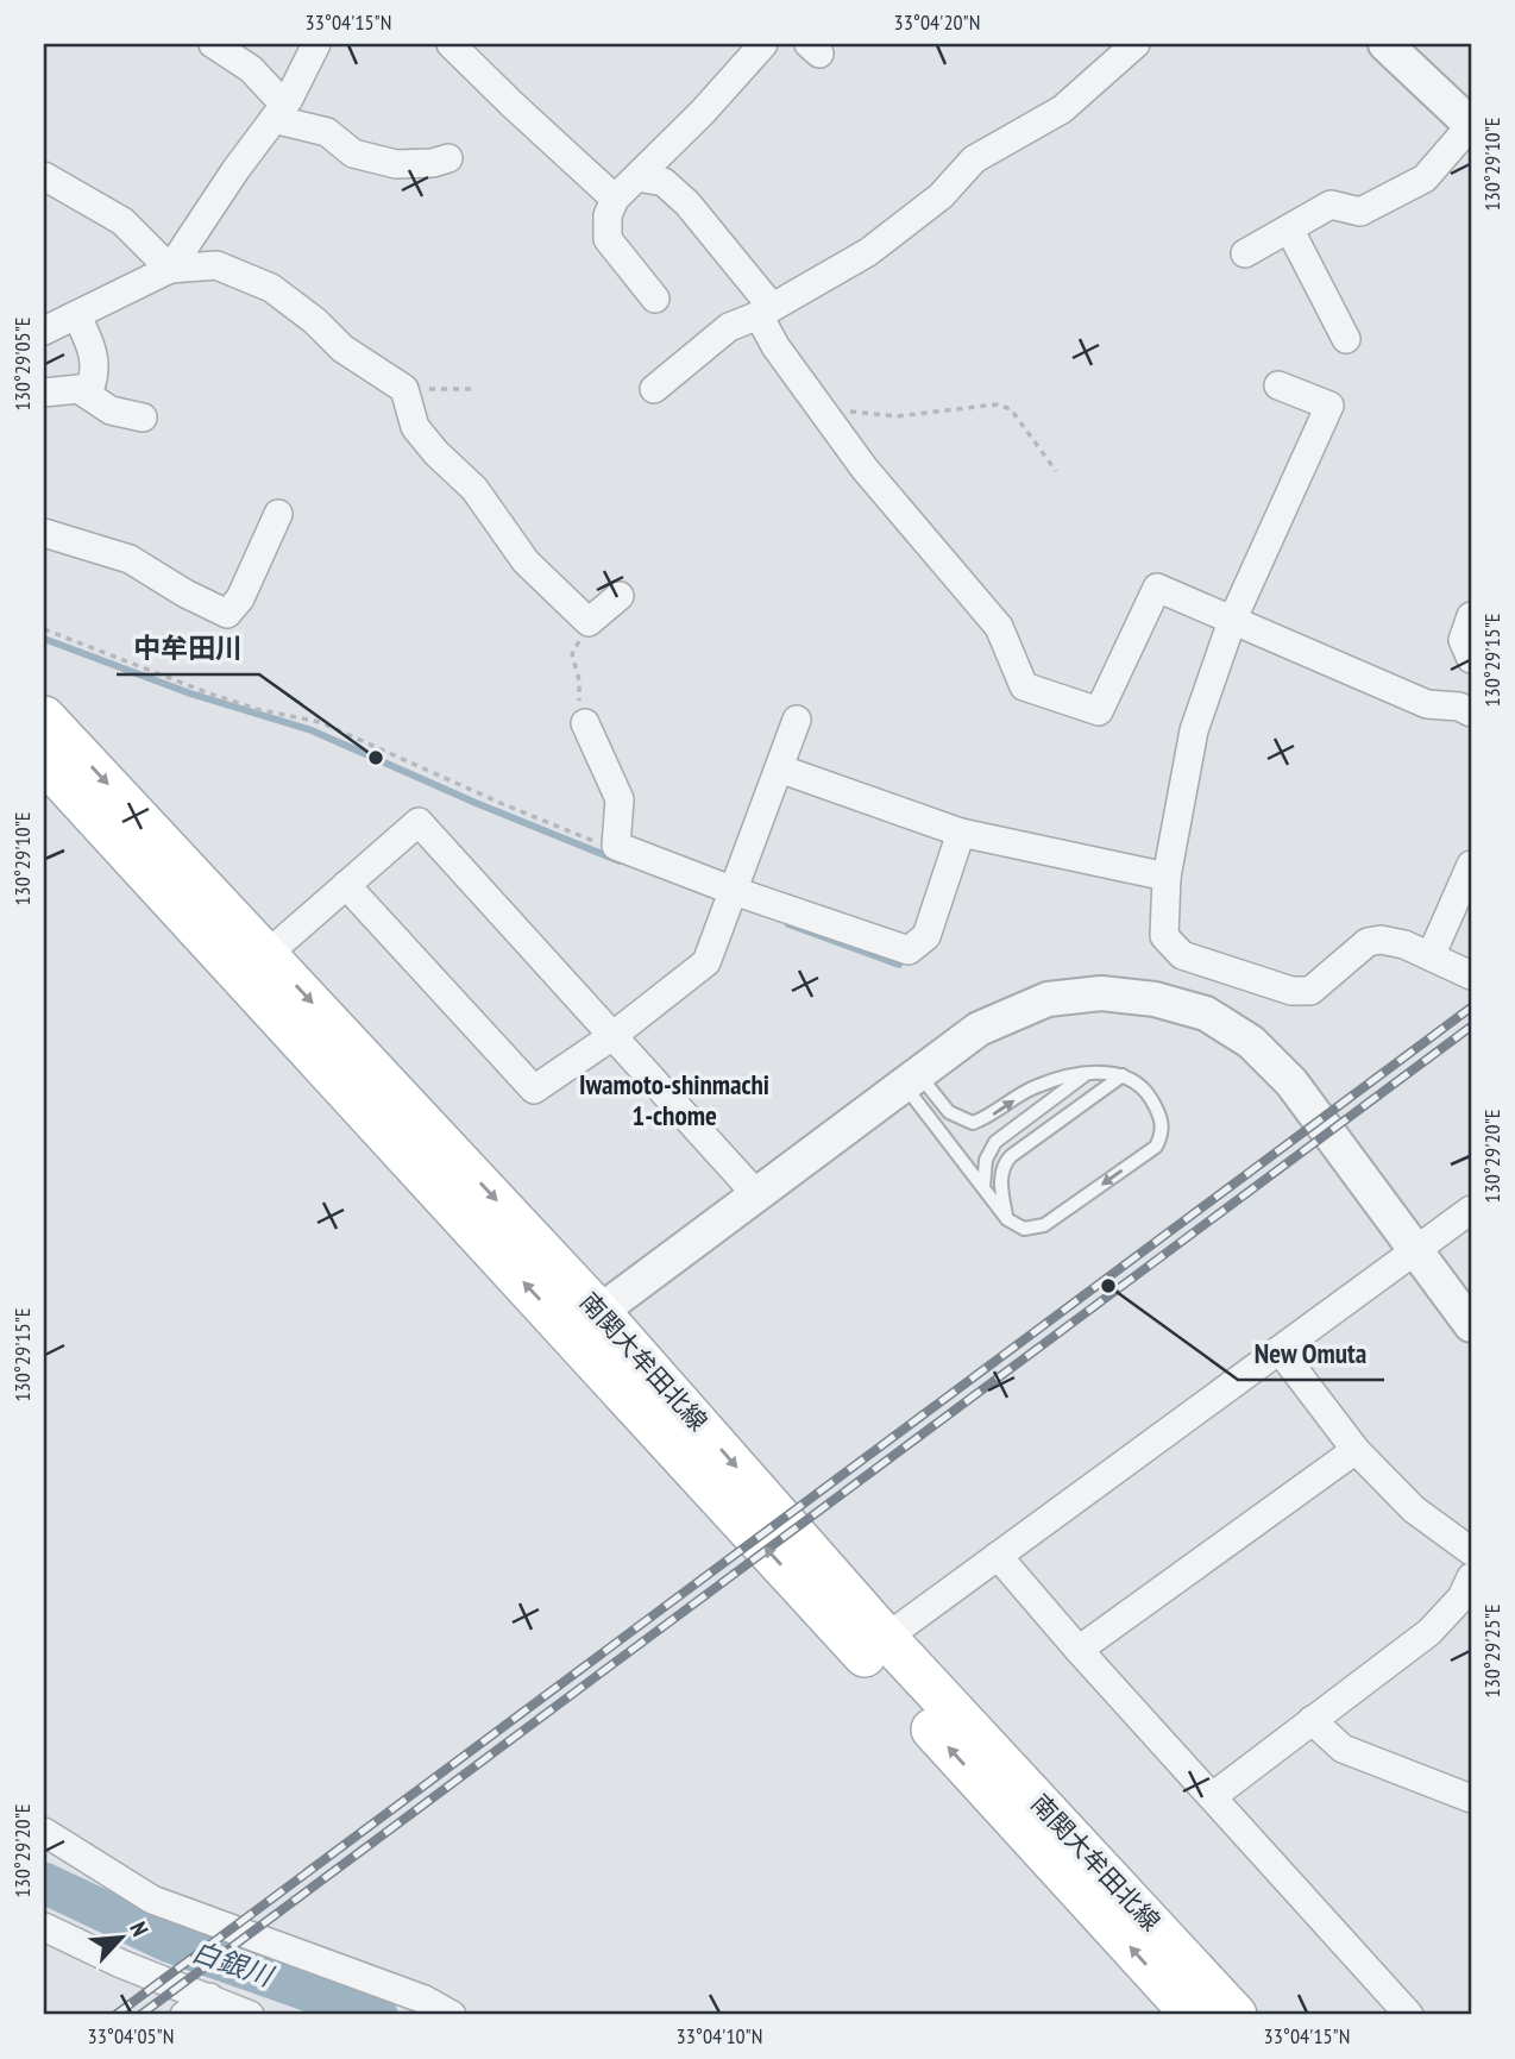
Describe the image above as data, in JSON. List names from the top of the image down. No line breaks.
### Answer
{"streets":{"main road":["南関大牟田北線"]},"districts":["Iwamoto-shinmachi 1-chome"],"water":["白銀川"],"places":["中牟田川","New Omuta"],"north":"top right","coordinates":["33°04'15\"N","33°04'20\"N","130°29'10\"E","130°29'05\"E","130°29'15\"E","130°29'20\"E","130°29'25\"E","33°04'05\"N","33°04'10\"N"]}
